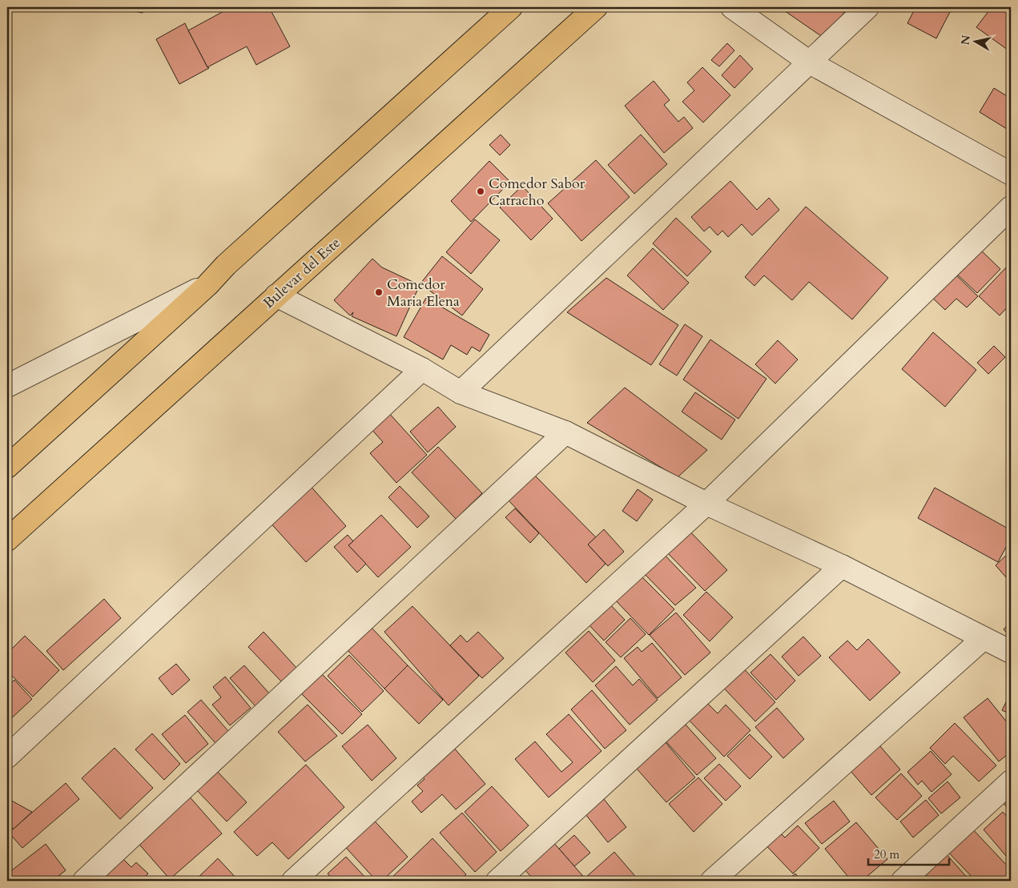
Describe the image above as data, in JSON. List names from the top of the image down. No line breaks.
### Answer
{"streets":{"highway":["Bulevar del Este"]},"places":["Comedor Sabor Catracho","Comedor Maria Elena"],"scale_bar":"20 m","north":"left"}
